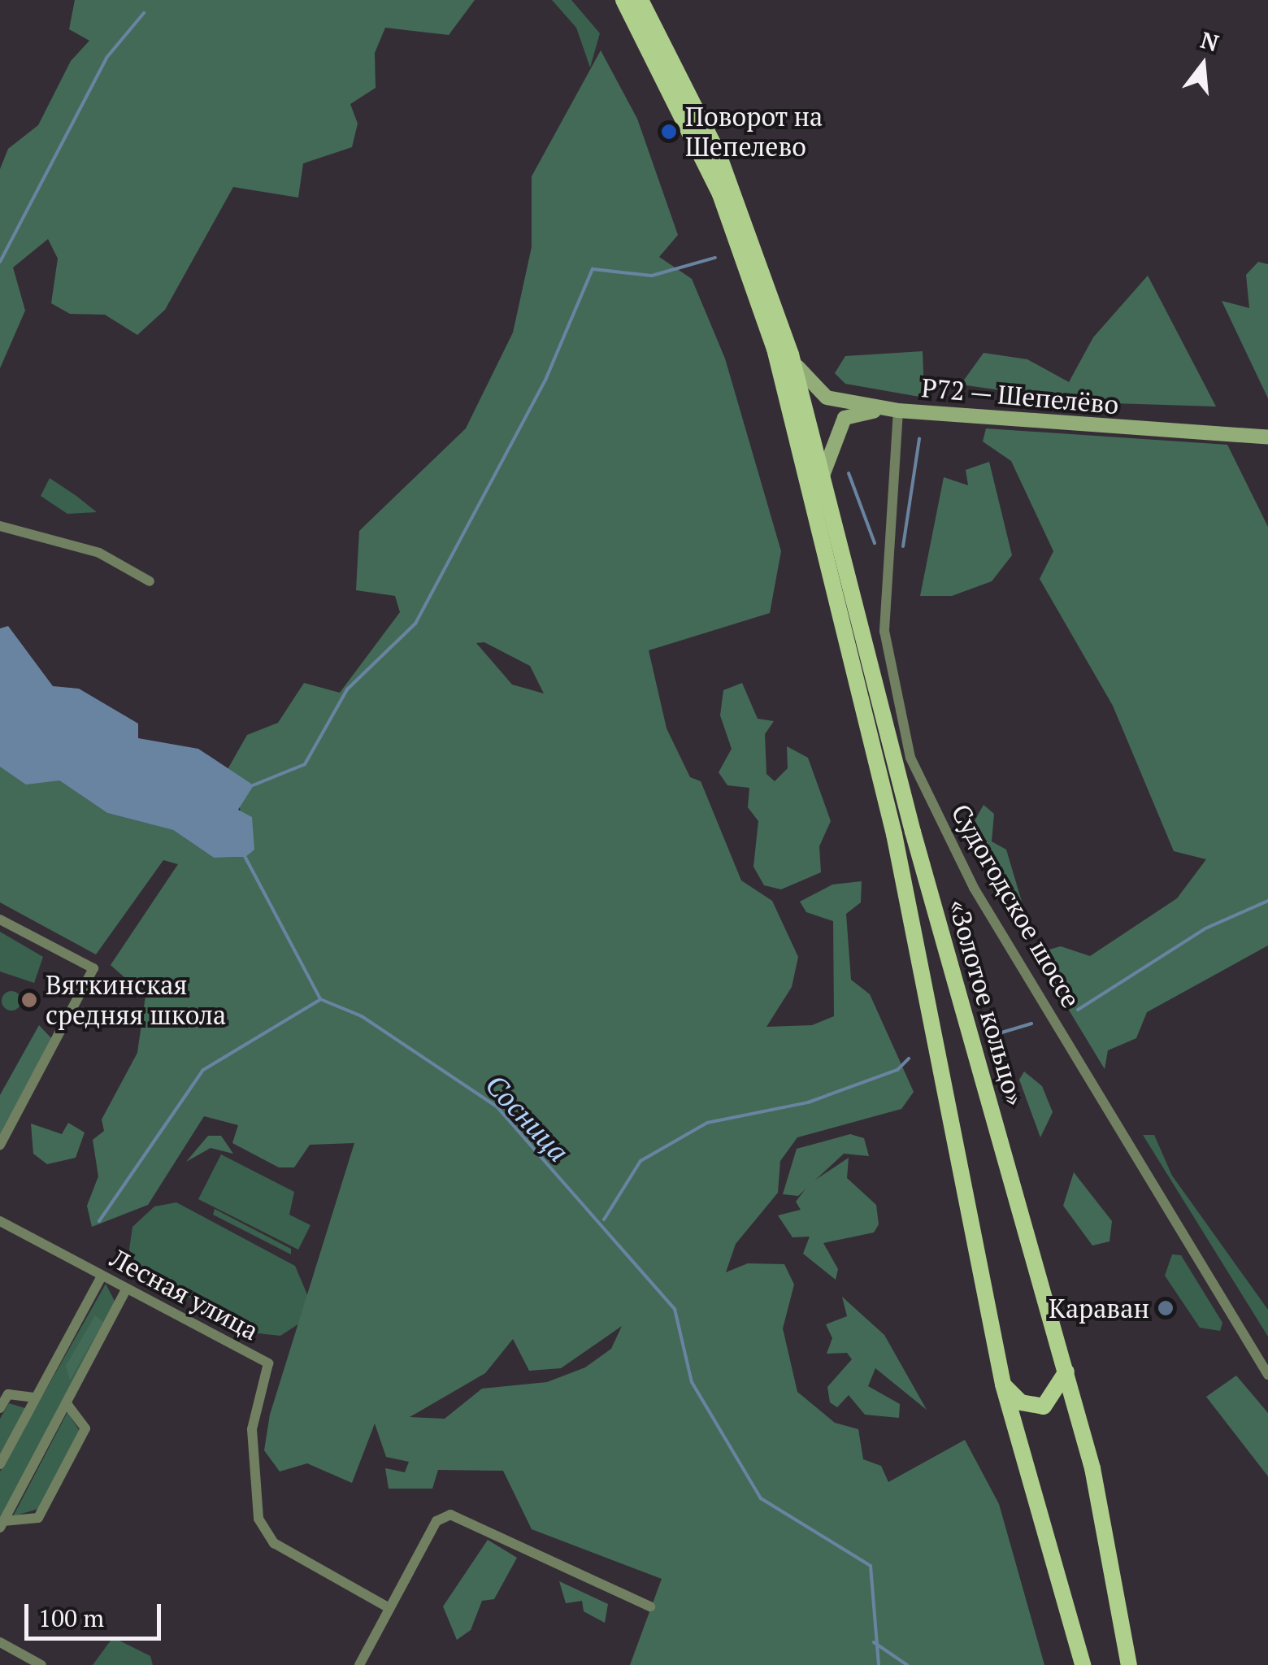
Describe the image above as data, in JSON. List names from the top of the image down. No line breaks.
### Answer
{"streets":{"main road":["«Золотое кольцо»"],"street":["Р72 — Шепелёво","Судогодское шоссе","Лесная улица"]},"crossings":[["Р72 — Шепелёво","Судогодское шоссе"],["Р72 — Шепелёво","«Золотое кольцо»"]],"water":["Сосница"],"places":["Поворот на Шепелево","Вяткинская средняя школа","Караван"],"scale_bar":"100 m","north":"top"}
